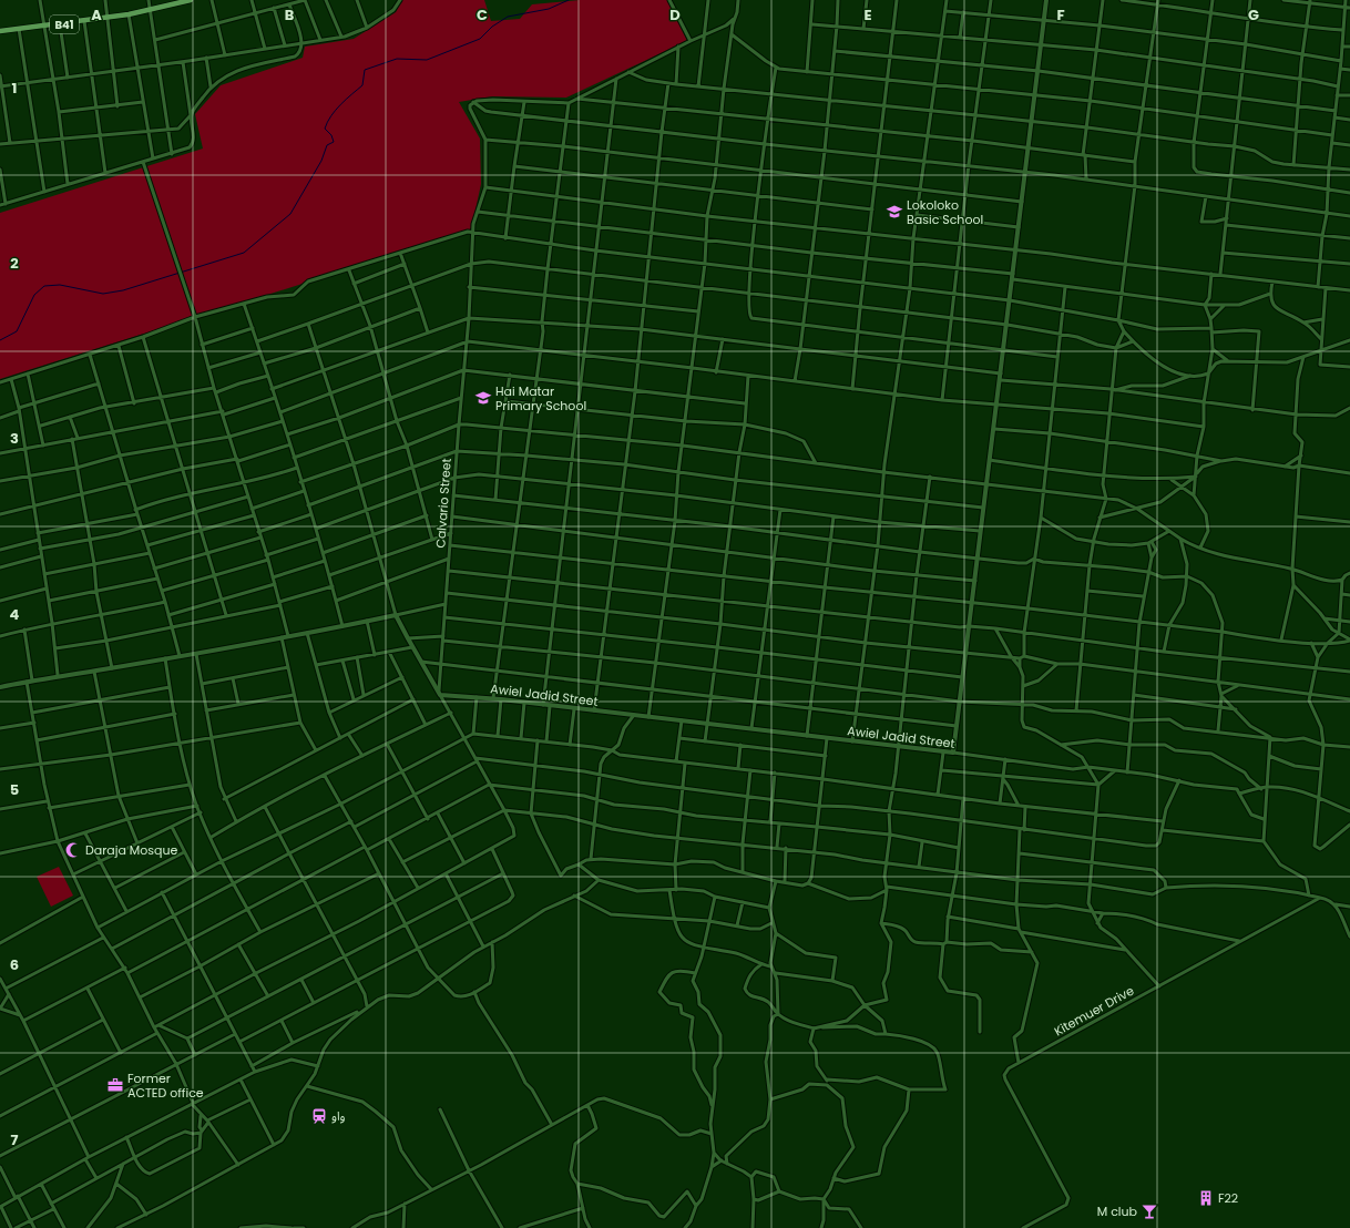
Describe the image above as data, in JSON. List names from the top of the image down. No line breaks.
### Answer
{"streets":{"main road":["B41"],"street":["Calvario Street","Awiel Jadid Street","Kitemuer Drive"]},"crossings":[["Calvario Street","Awiel Jadid Street"]],"places":{"school or university":["Lokoloko Basic School","Hai Matar Primary School"],"mosque":["Daraja Mosque"],"office":["Former ACTED office"],"station":["واو"],"building":["F22"],"bar":["M club"]},"grid":{"columns":["A","B","C","D","E","F","G"],"rows":["1","2","3","4","5","6","7"]}}
